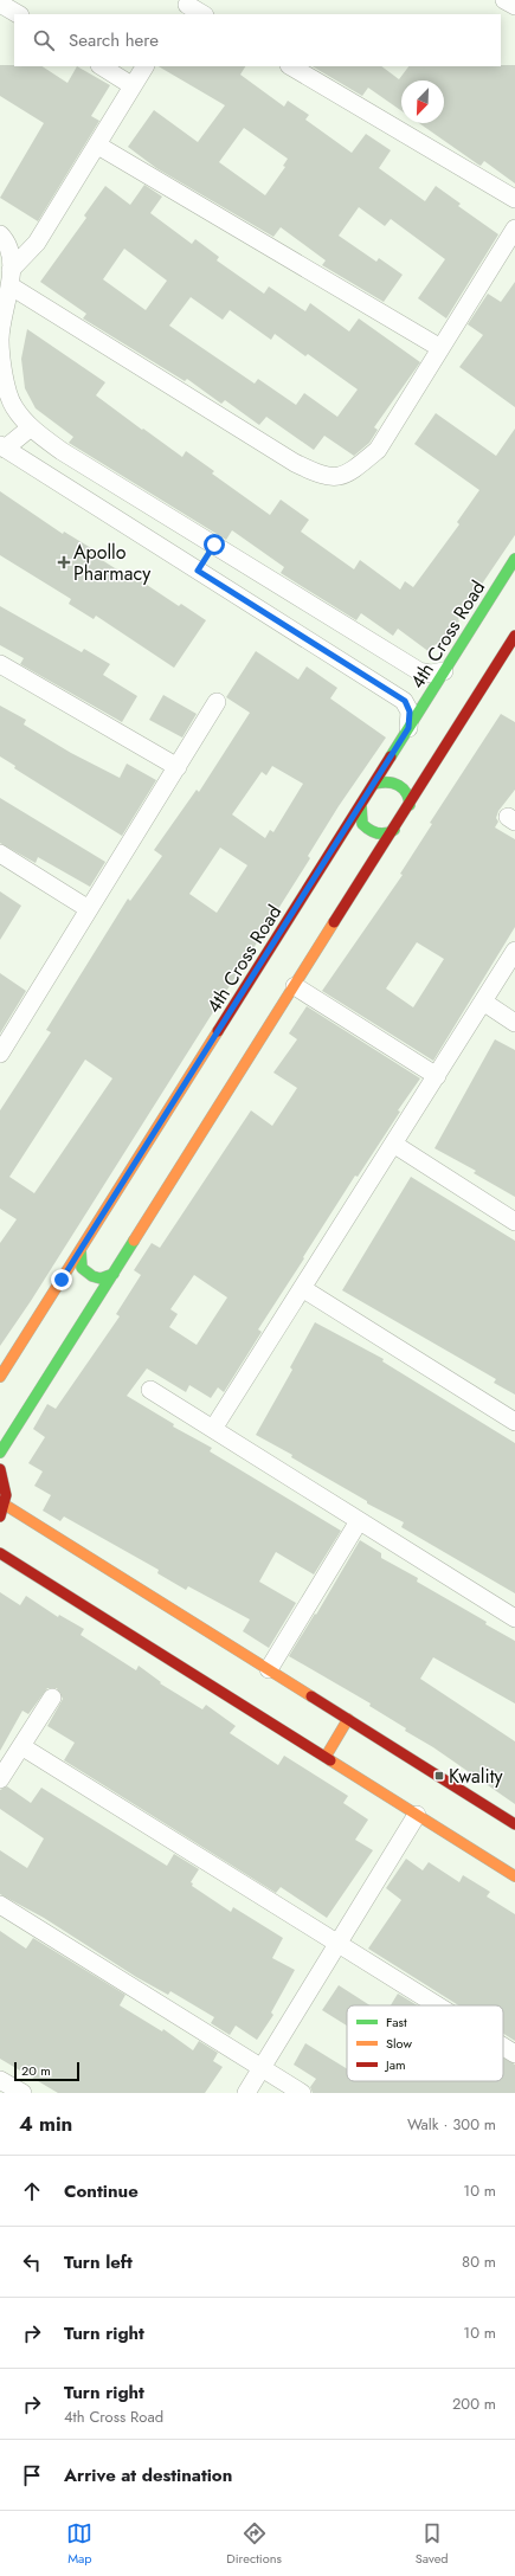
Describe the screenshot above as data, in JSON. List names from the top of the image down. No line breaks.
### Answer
{"streets":{"street":["4th Cross Road"]},"places":{"health":["Apollo Pharmacy"],"transit":["Kwality"]},"legend":["Fast","Slow","Jam"],"scale_bar":"20 m","north":"bottom left","page":{"search":"Search here","scale":"20 m","heading":["4 min","Walk · 300 m"],"list":[["Continue","10 m"],["Turn left","80 m"],["Turn right","10 m"],["Turn right","4th Cross Road","200 m"],"Arrive at destination"],"nav":["Map","Directions","Saved"]}}
